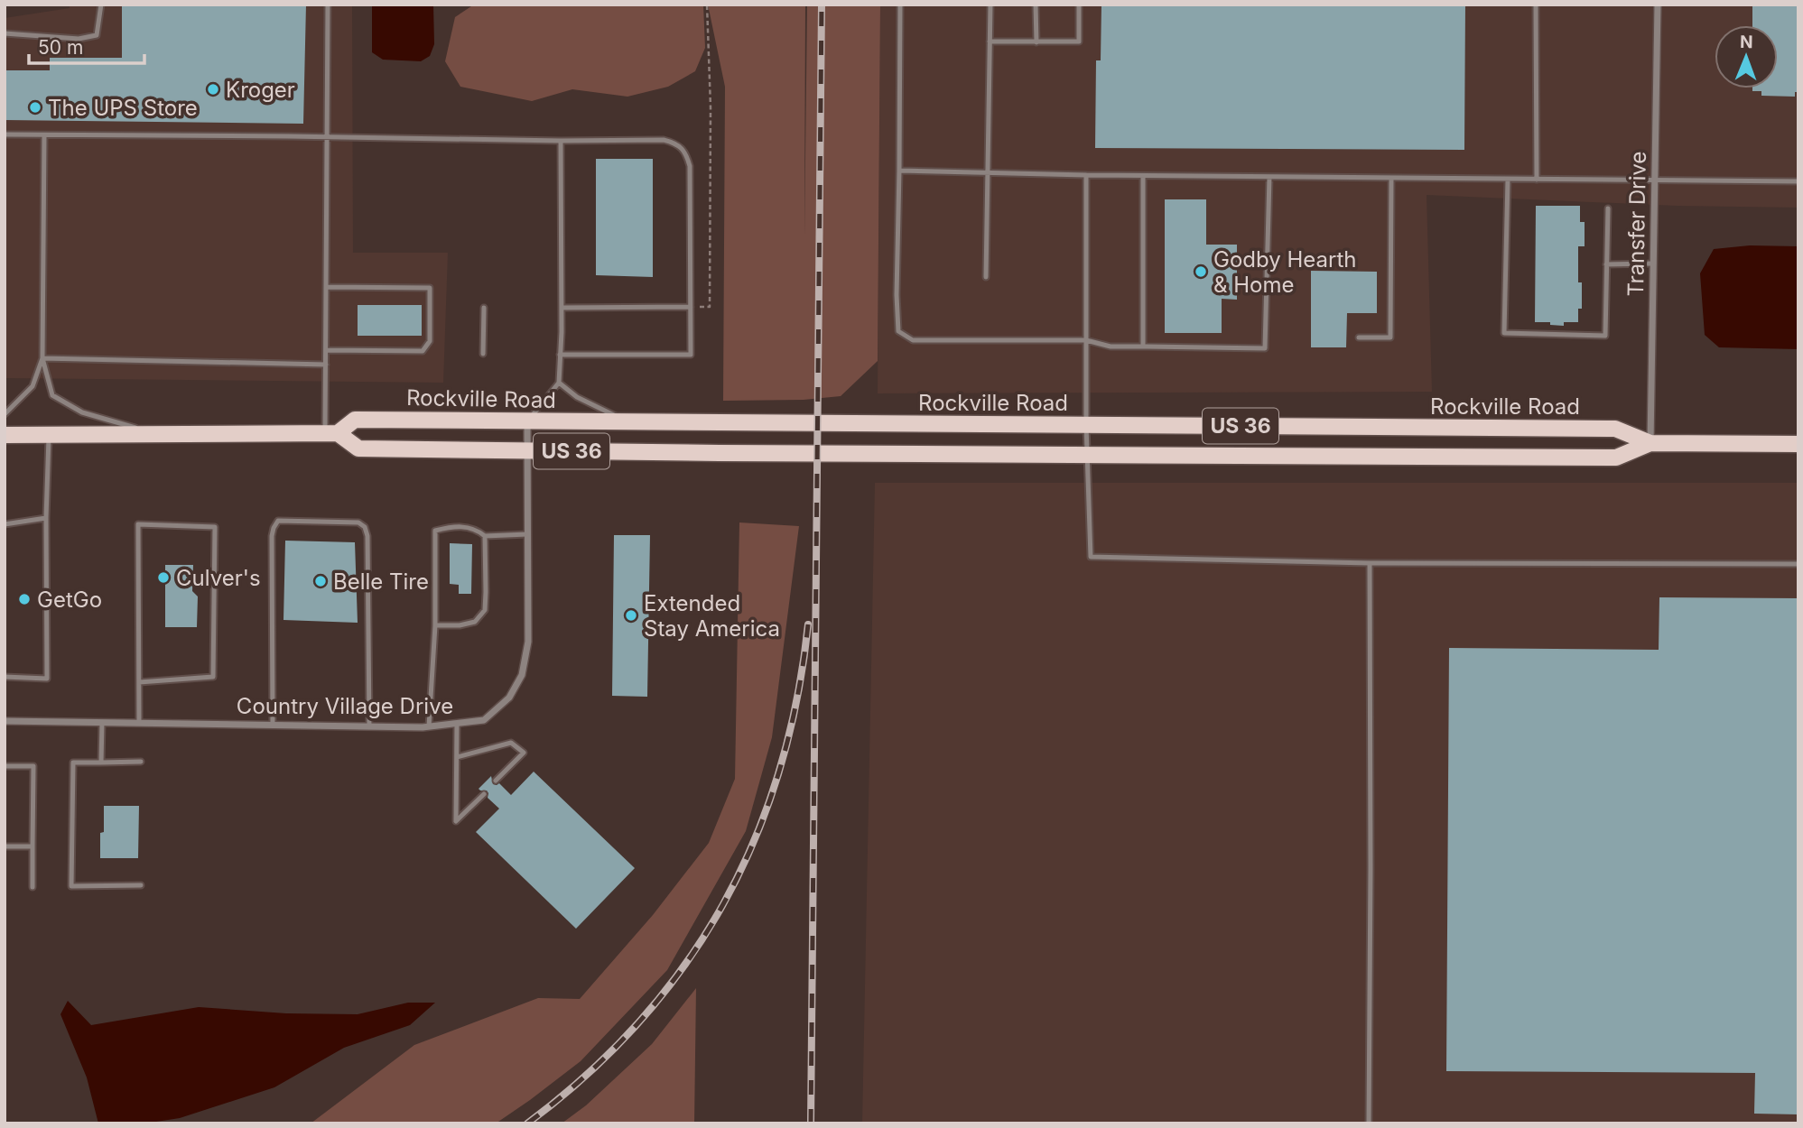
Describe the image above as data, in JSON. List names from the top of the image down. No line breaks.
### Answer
{"streets":{"main road":["Rockville Road","US 36"],"street":["Transfer Drive","Country Village Drive"]},"crossings":[["Transfer Drive","Rockville Road"],["Rockville Road","Country Village Drive"]],"places":["Kroger","The UPS Store","Godby Hearth & Home","Culver's","Belle Tire","GetGo","Extended Stay America"],"scale_bar":"50 m","north":"top"}
